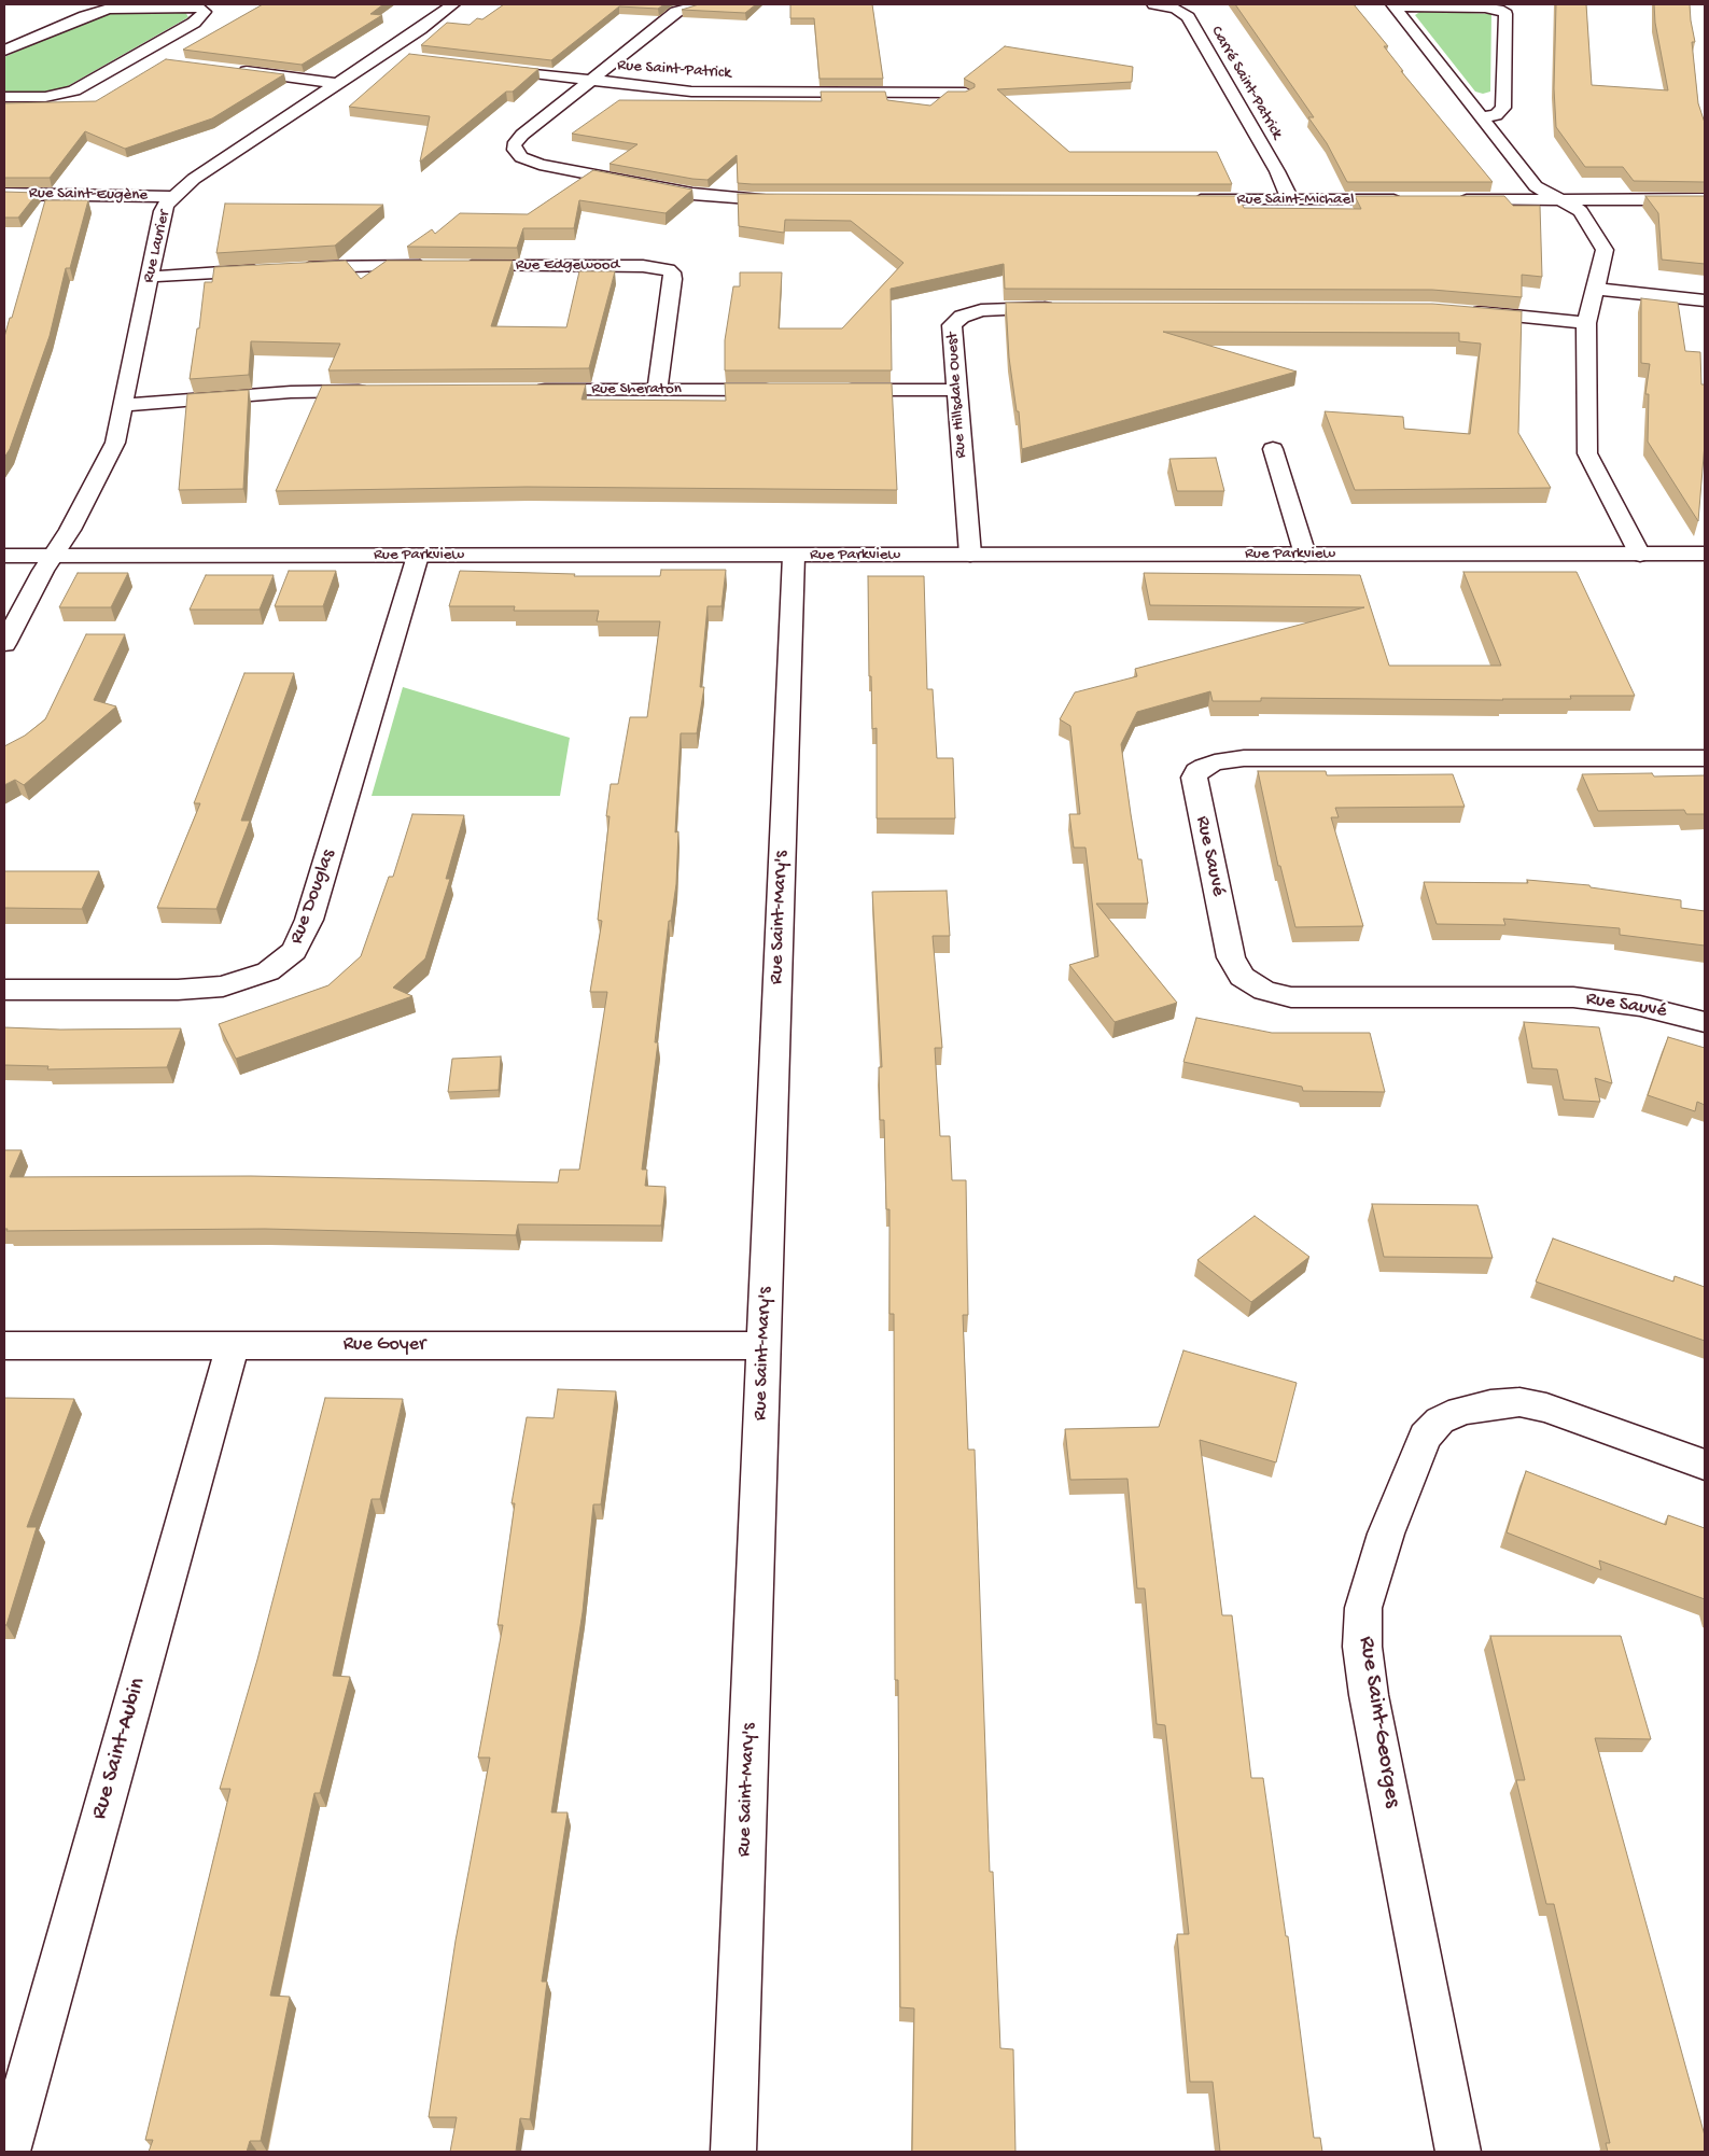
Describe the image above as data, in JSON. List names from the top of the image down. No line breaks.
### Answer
{"streets":{"street":["Rue Saint-Patrick","Carré Saint-Patrick","Rue Saint-Eugène","Rue Saint-Michael","Rue Laurier","Rue Edgewood","Rue Sheraton","Rue Hillsdale Ouest","Rue Parkview","Rue Sauvé","Rue Douglas","Rue Saint-Mary's","Rue Goyer","Rue Saint-Georges","Rue Saint-Aubin"]},"crossings":[["Carré Saint-Patrick","Rue Saint-Michael"],["Rue Saint-Eugène","Rue Laurier"],["Rue Laurier","Rue Parkview"],["Rue Edgewood","Rue Sheraton"],["Rue Hillsdale Ouest","Rue Parkview"],["Rue Parkview","Rue Douglas"],["Rue Parkview","Rue Saint-Mary's"],["Rue Saint-Mary's","Rue Goyer"],["Rue Goyer","Rue Saint-Aubin"]]}
